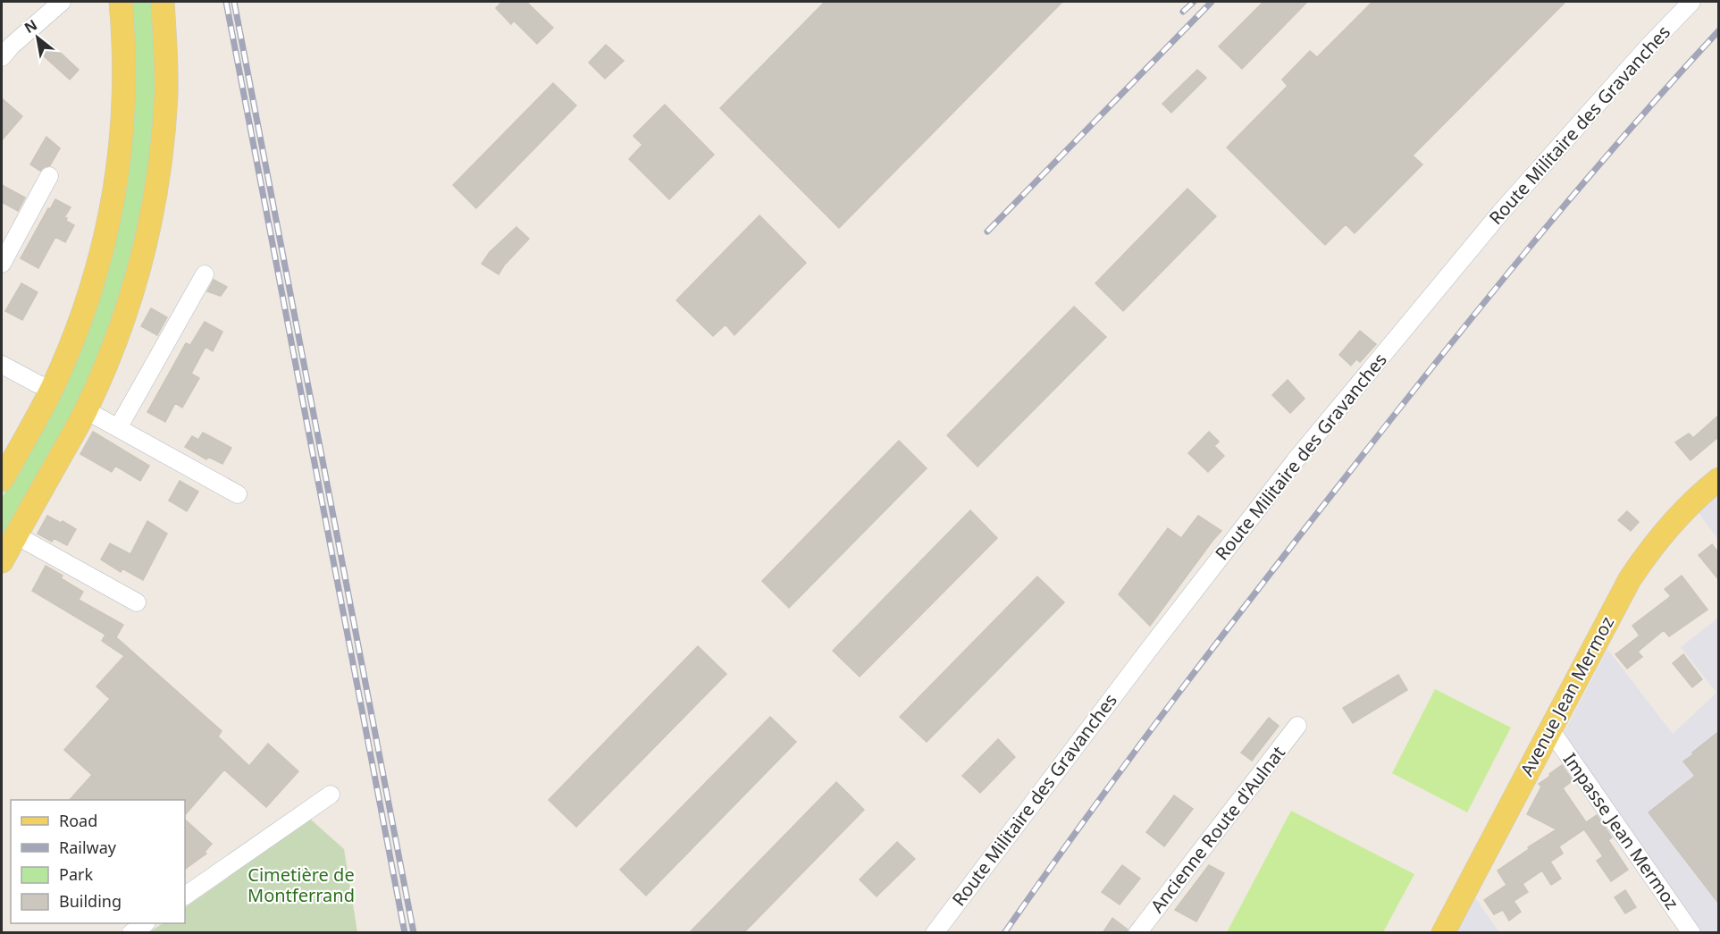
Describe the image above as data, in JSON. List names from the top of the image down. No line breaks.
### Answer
{"streets":{"main road":["Avenue Jean Mermoz"],"street":["Route Militaire des Gravanches","Ancienne Route d'Aulnat","Impasse Jean Mermoz"]},"crossings":[["Avenue Jean Mermoz","Impasse Jean Mermoz"]],"parks":["Cimetière de Montferrand"],"legend":["Road","Railway","Park","Building"],"north":"top left"}
